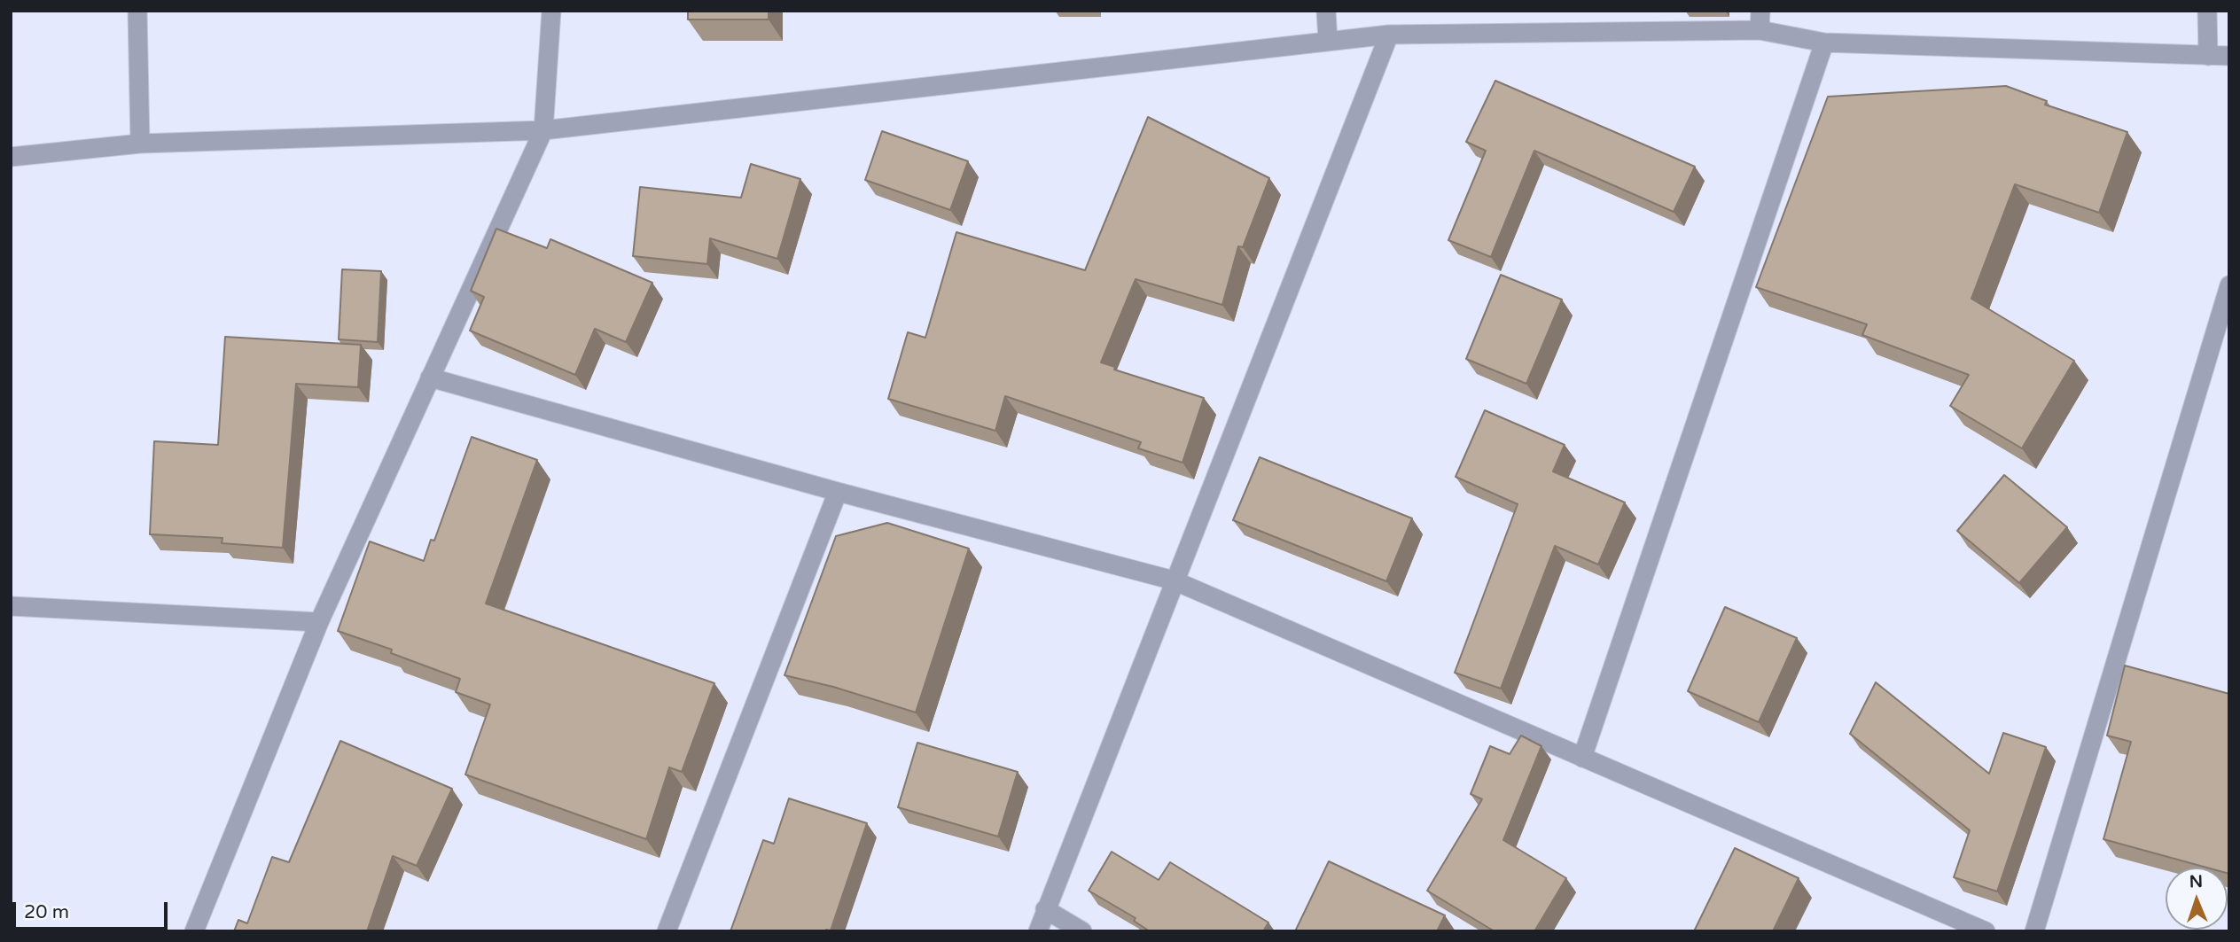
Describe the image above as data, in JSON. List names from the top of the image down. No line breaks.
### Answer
{"scale_bar":"20 m","north":"top"}
